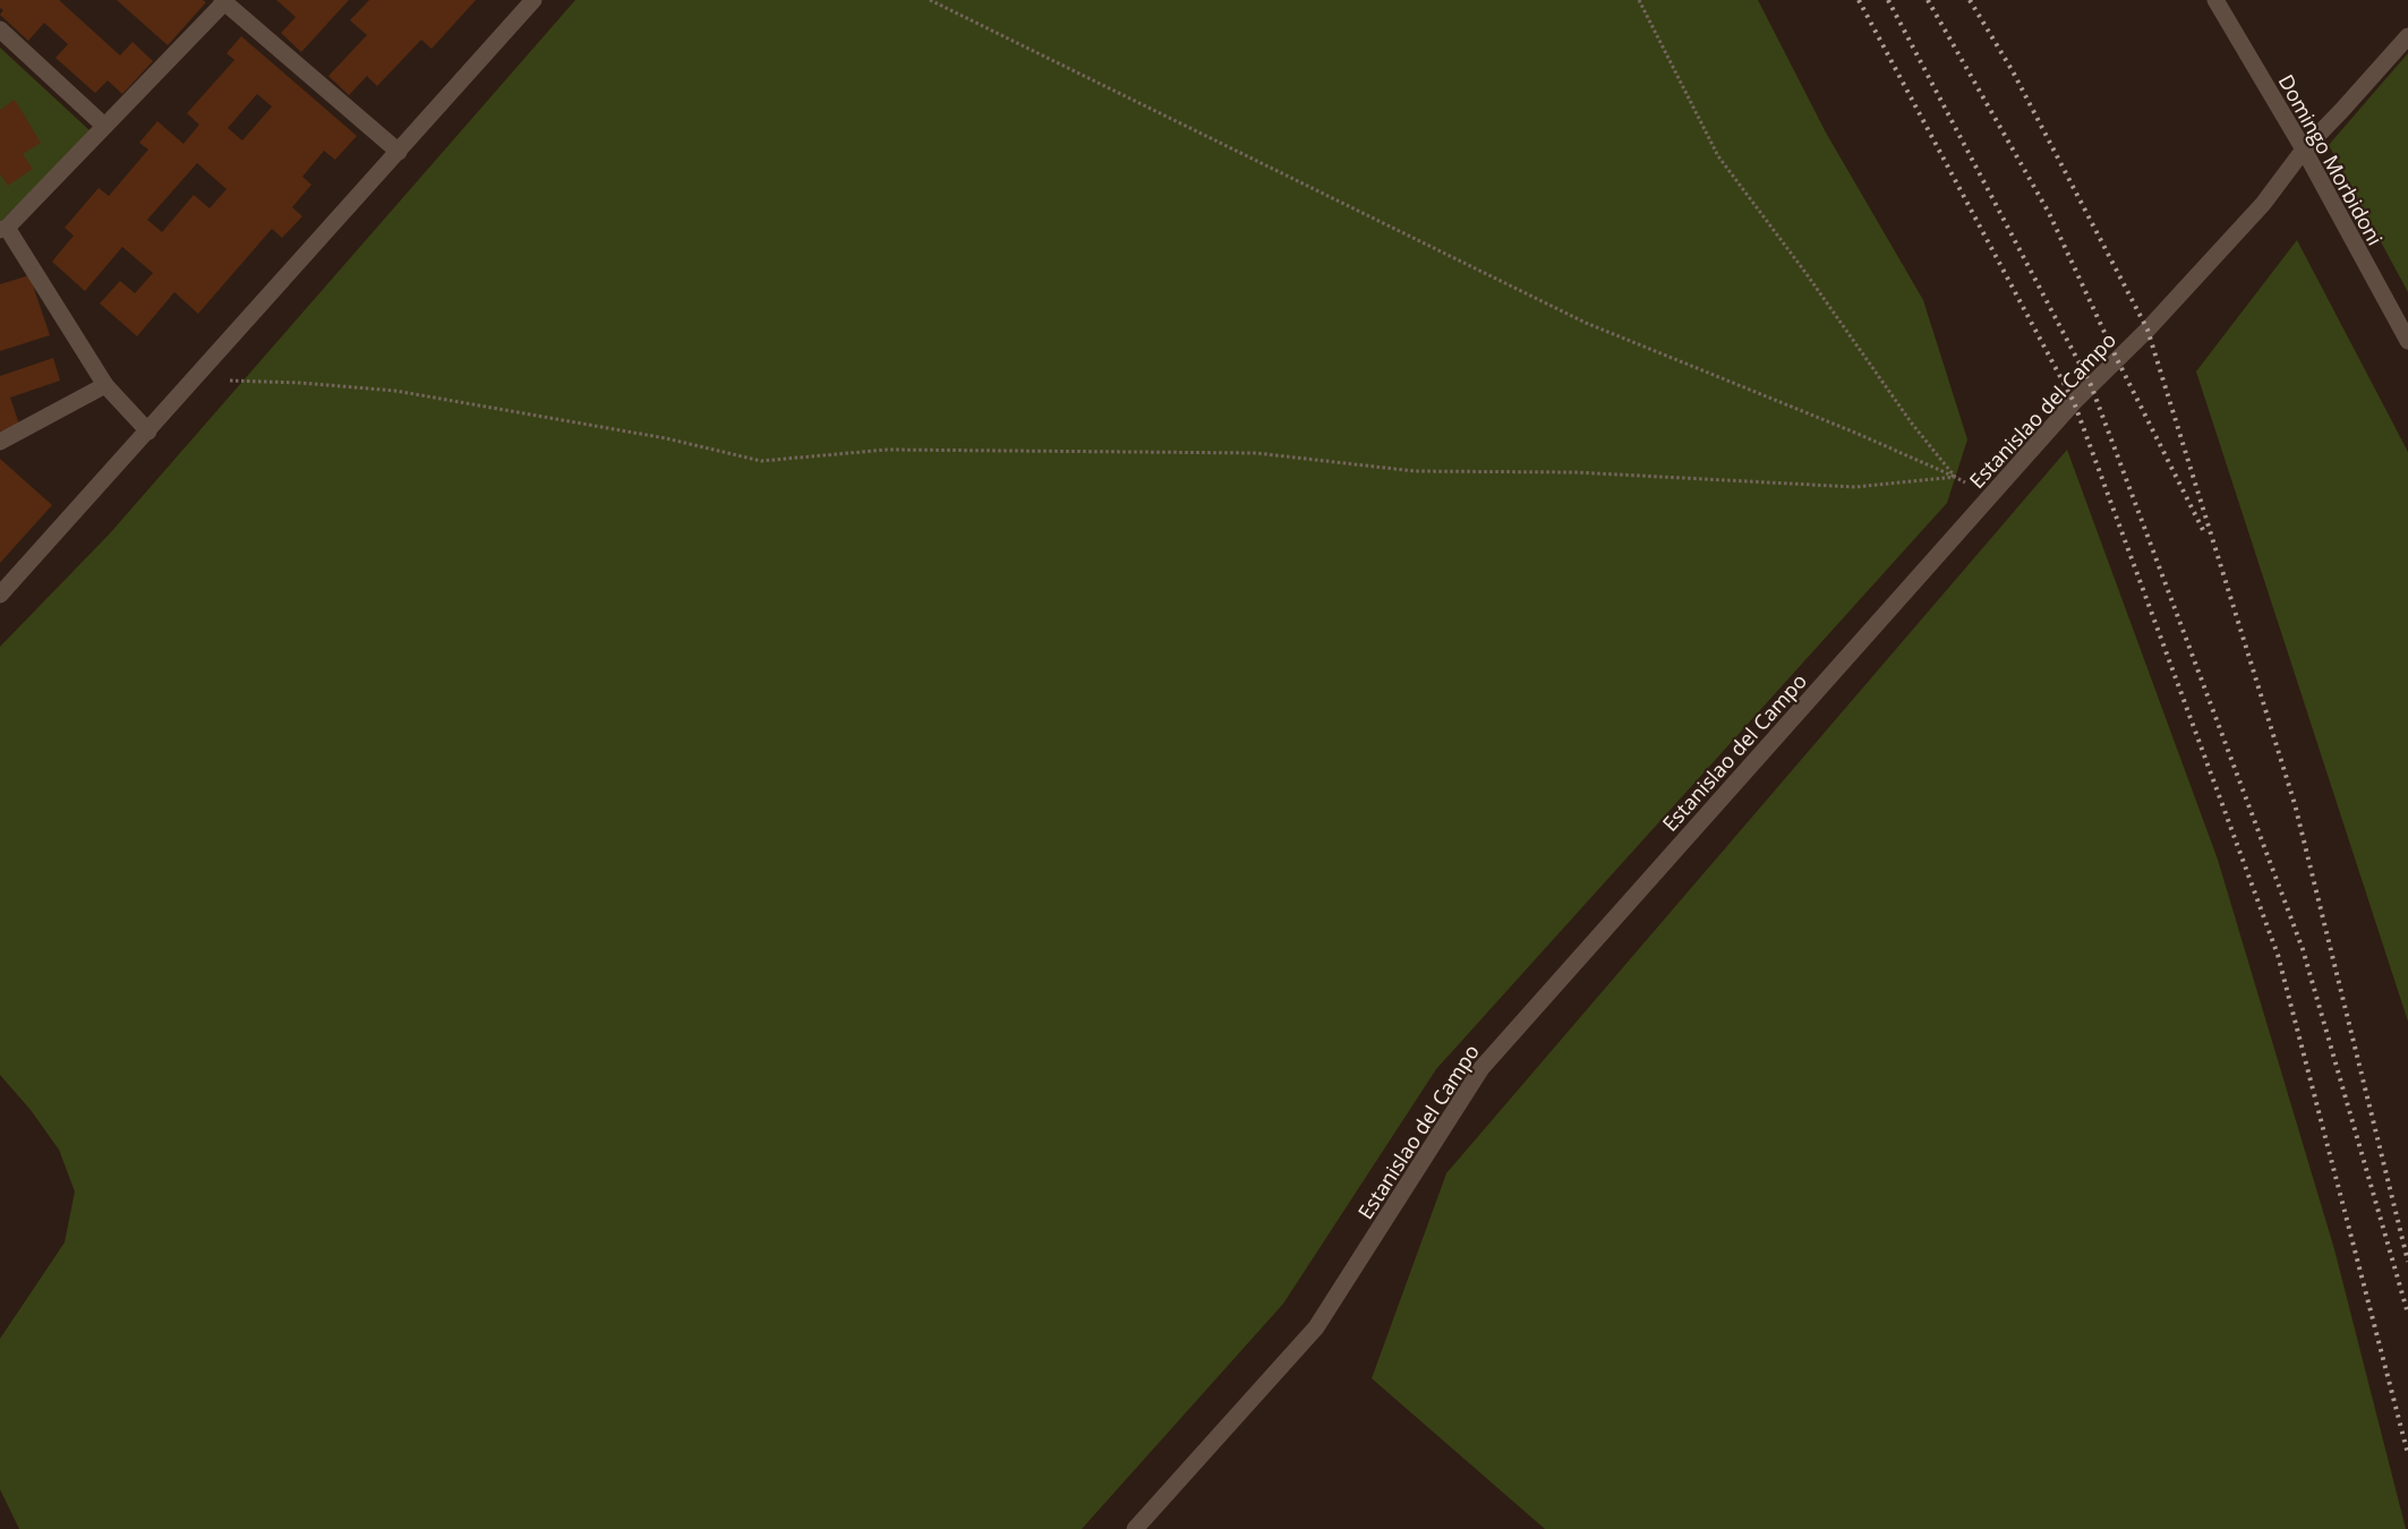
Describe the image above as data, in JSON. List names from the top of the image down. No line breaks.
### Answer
{"streets":{"street":["Domingo Morbidoni","Estanislao del Campo"]},"crossings":[["Domingo Morbidoni","Estanislao del Campo"]]}
